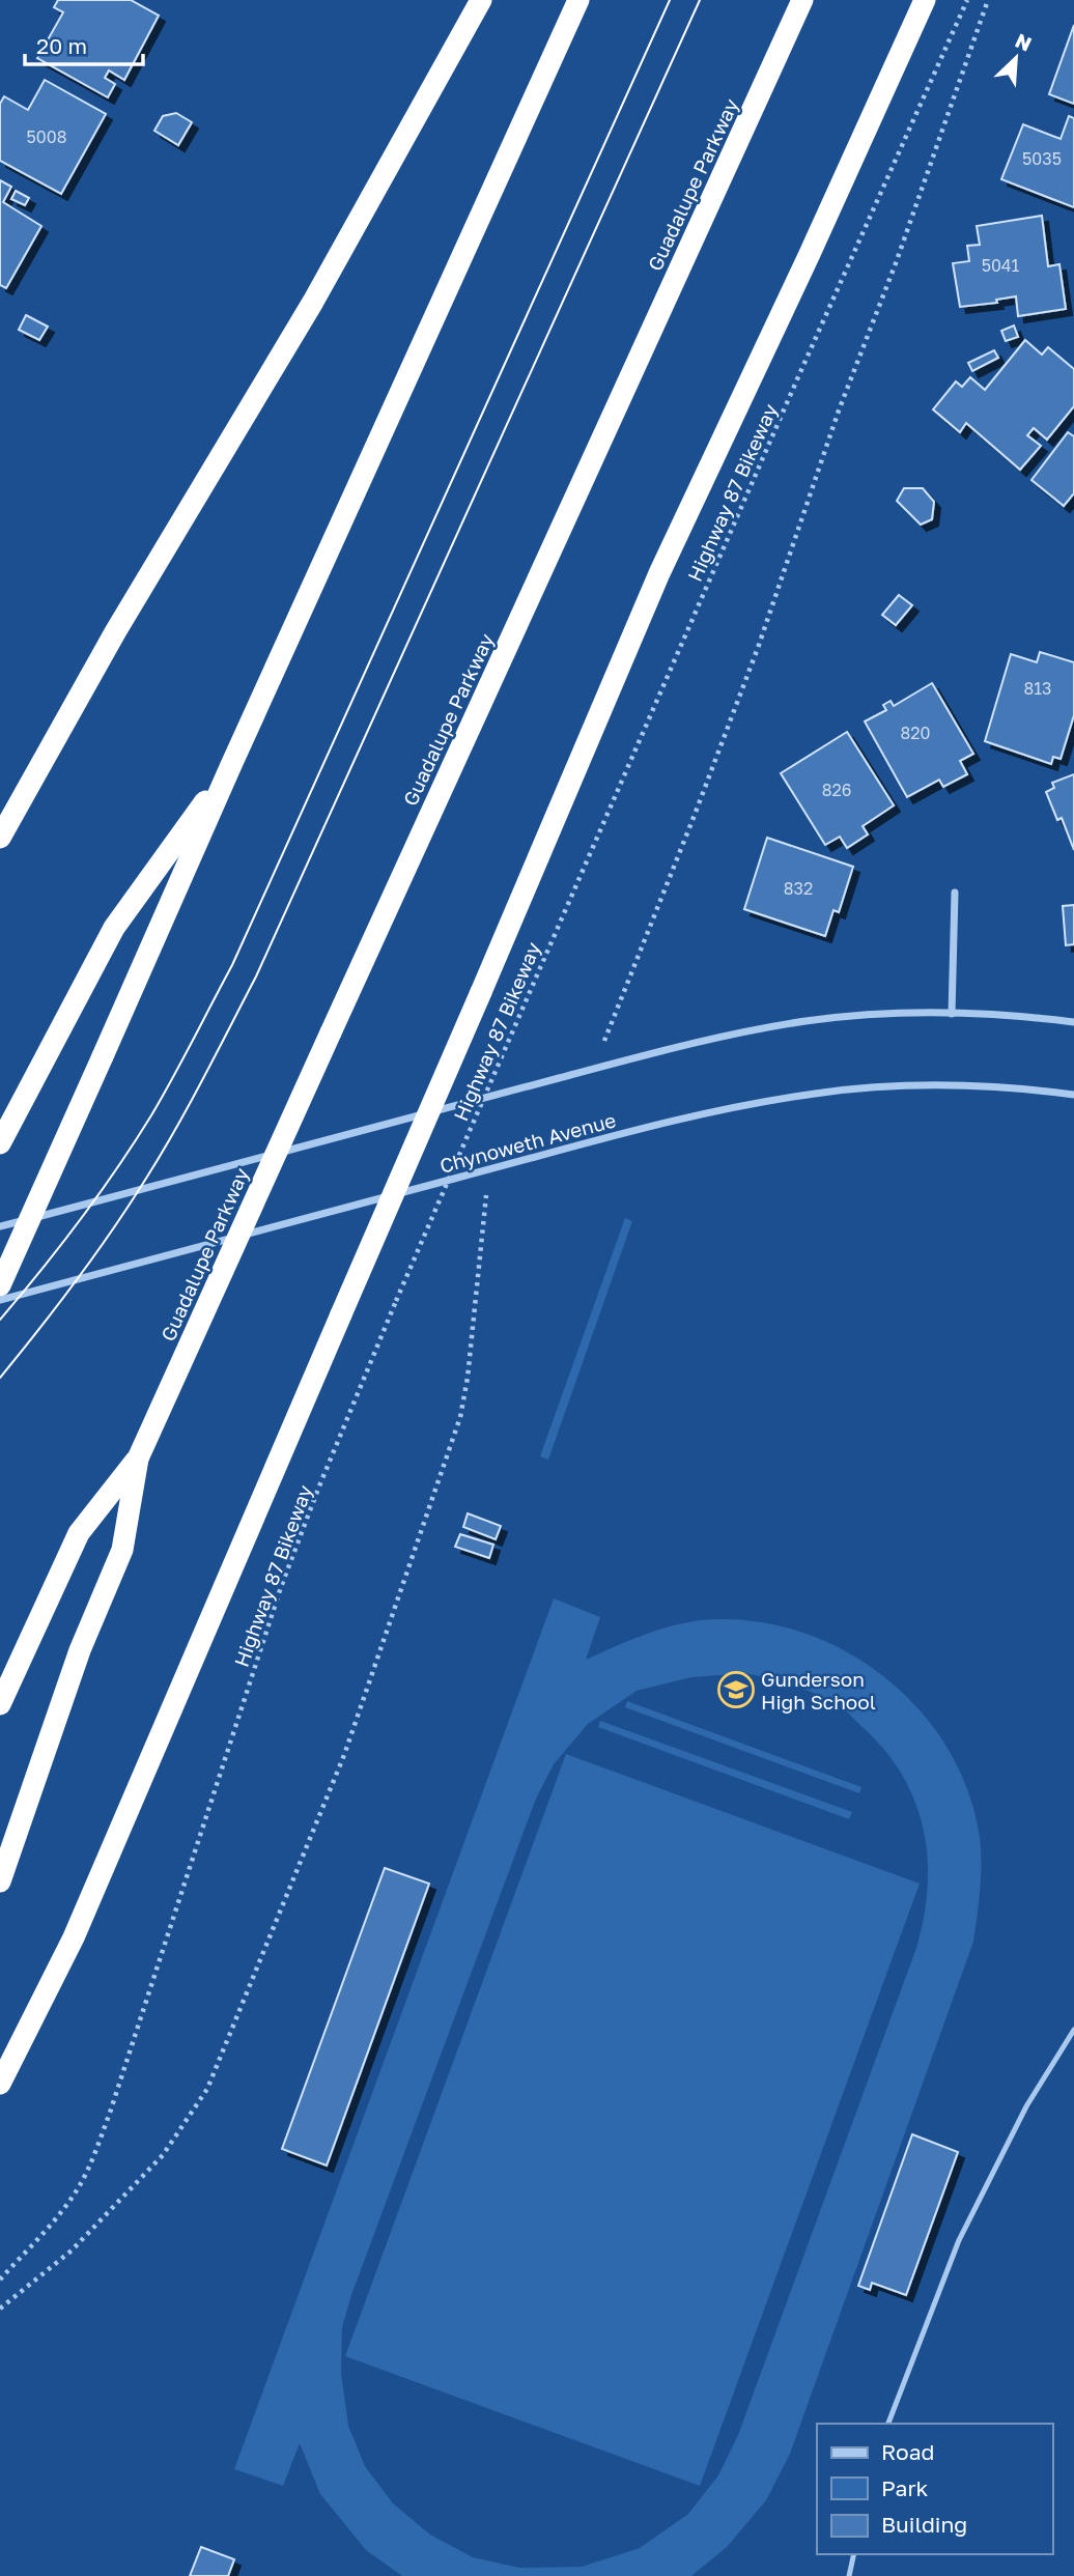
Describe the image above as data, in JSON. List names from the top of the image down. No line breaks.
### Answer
{"streets":{"highway":["Guadalupe Parkway"],"street":["Chynoweth Avenue"],"path":["Highway 87 Bikeway"]},"places":{"school or university":["Gunderson High School"]},"house_numbers":["5008","5035","5041","813","820","826","832"],"legend":["Road","Park","Building"],"scale_bar":"20 m","north":"top right"}
